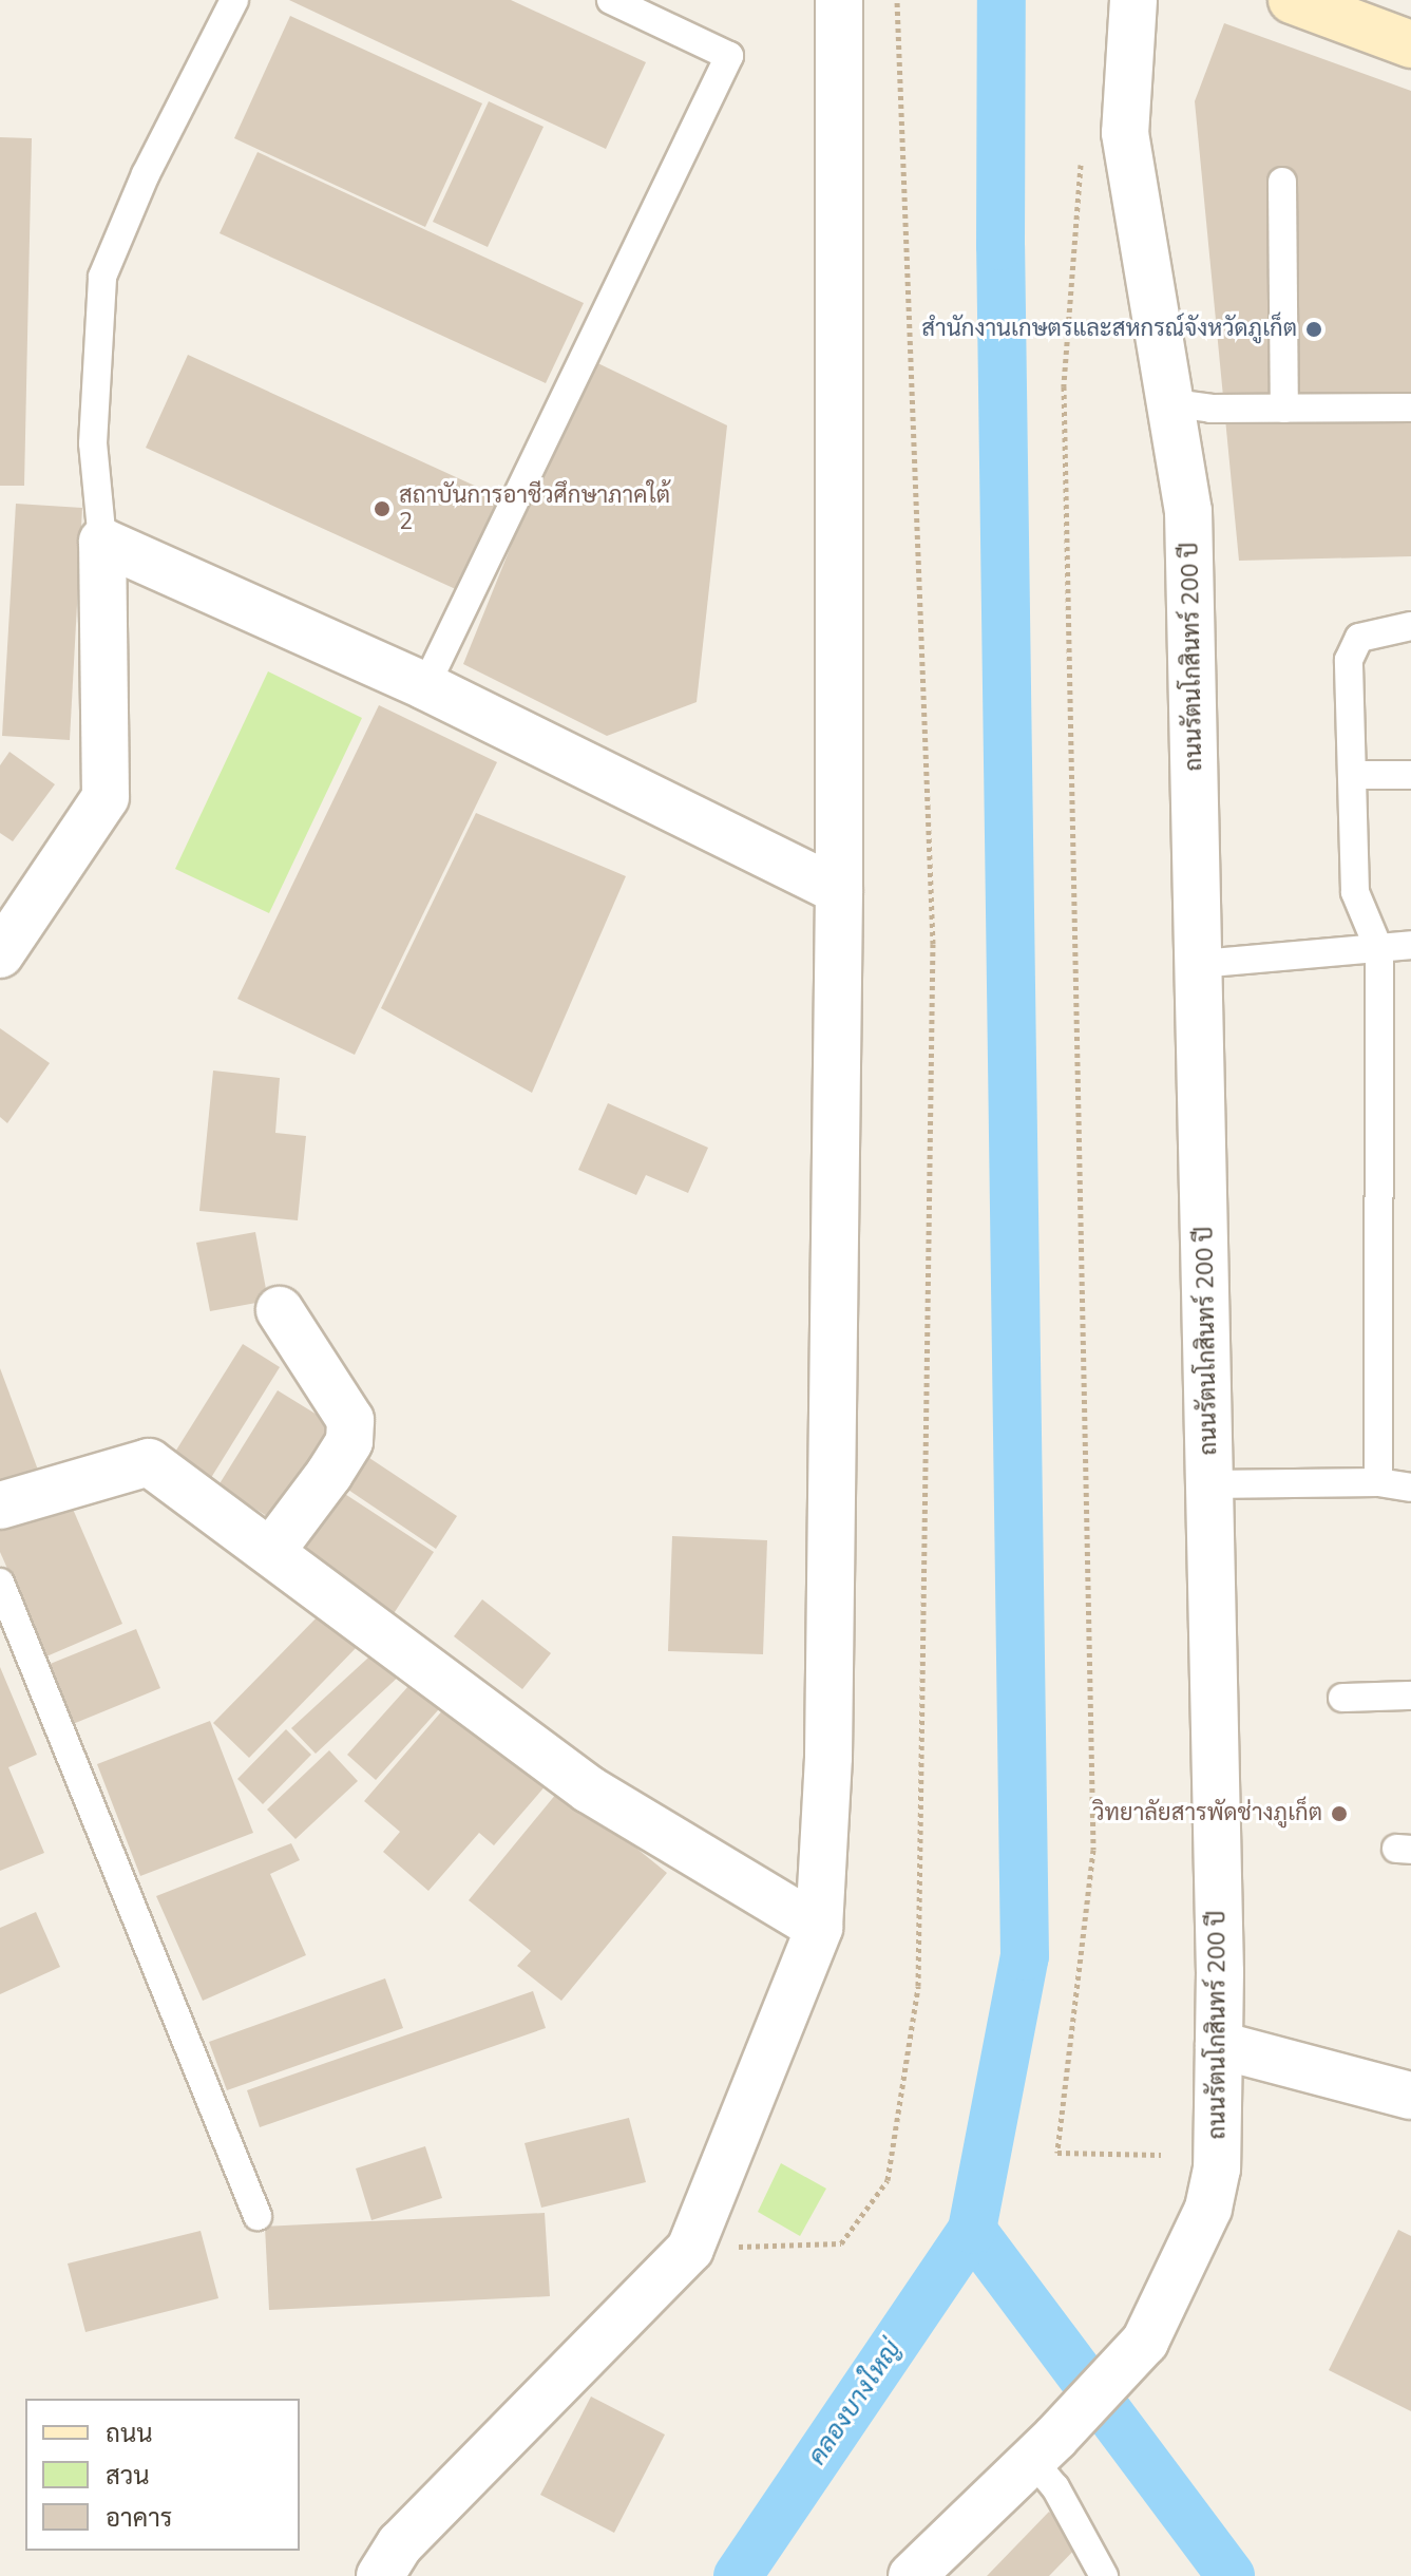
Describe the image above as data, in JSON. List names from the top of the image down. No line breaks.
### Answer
{"streets":{"street":["ถนนรัตนโกสินทร์ 200 ปี"]},"water":["คลองบางใหญ่"],"places":["สำนักงานเกษตรและสหกรณ์จังหวัดภูเก็ต","สถาบันการอาชีวศึกษาภาคใต้ 2","วิทยาลัยสารพัดช่างภูเก็ต"],"legend":["ถนน","สวน","อาคาร"]}
